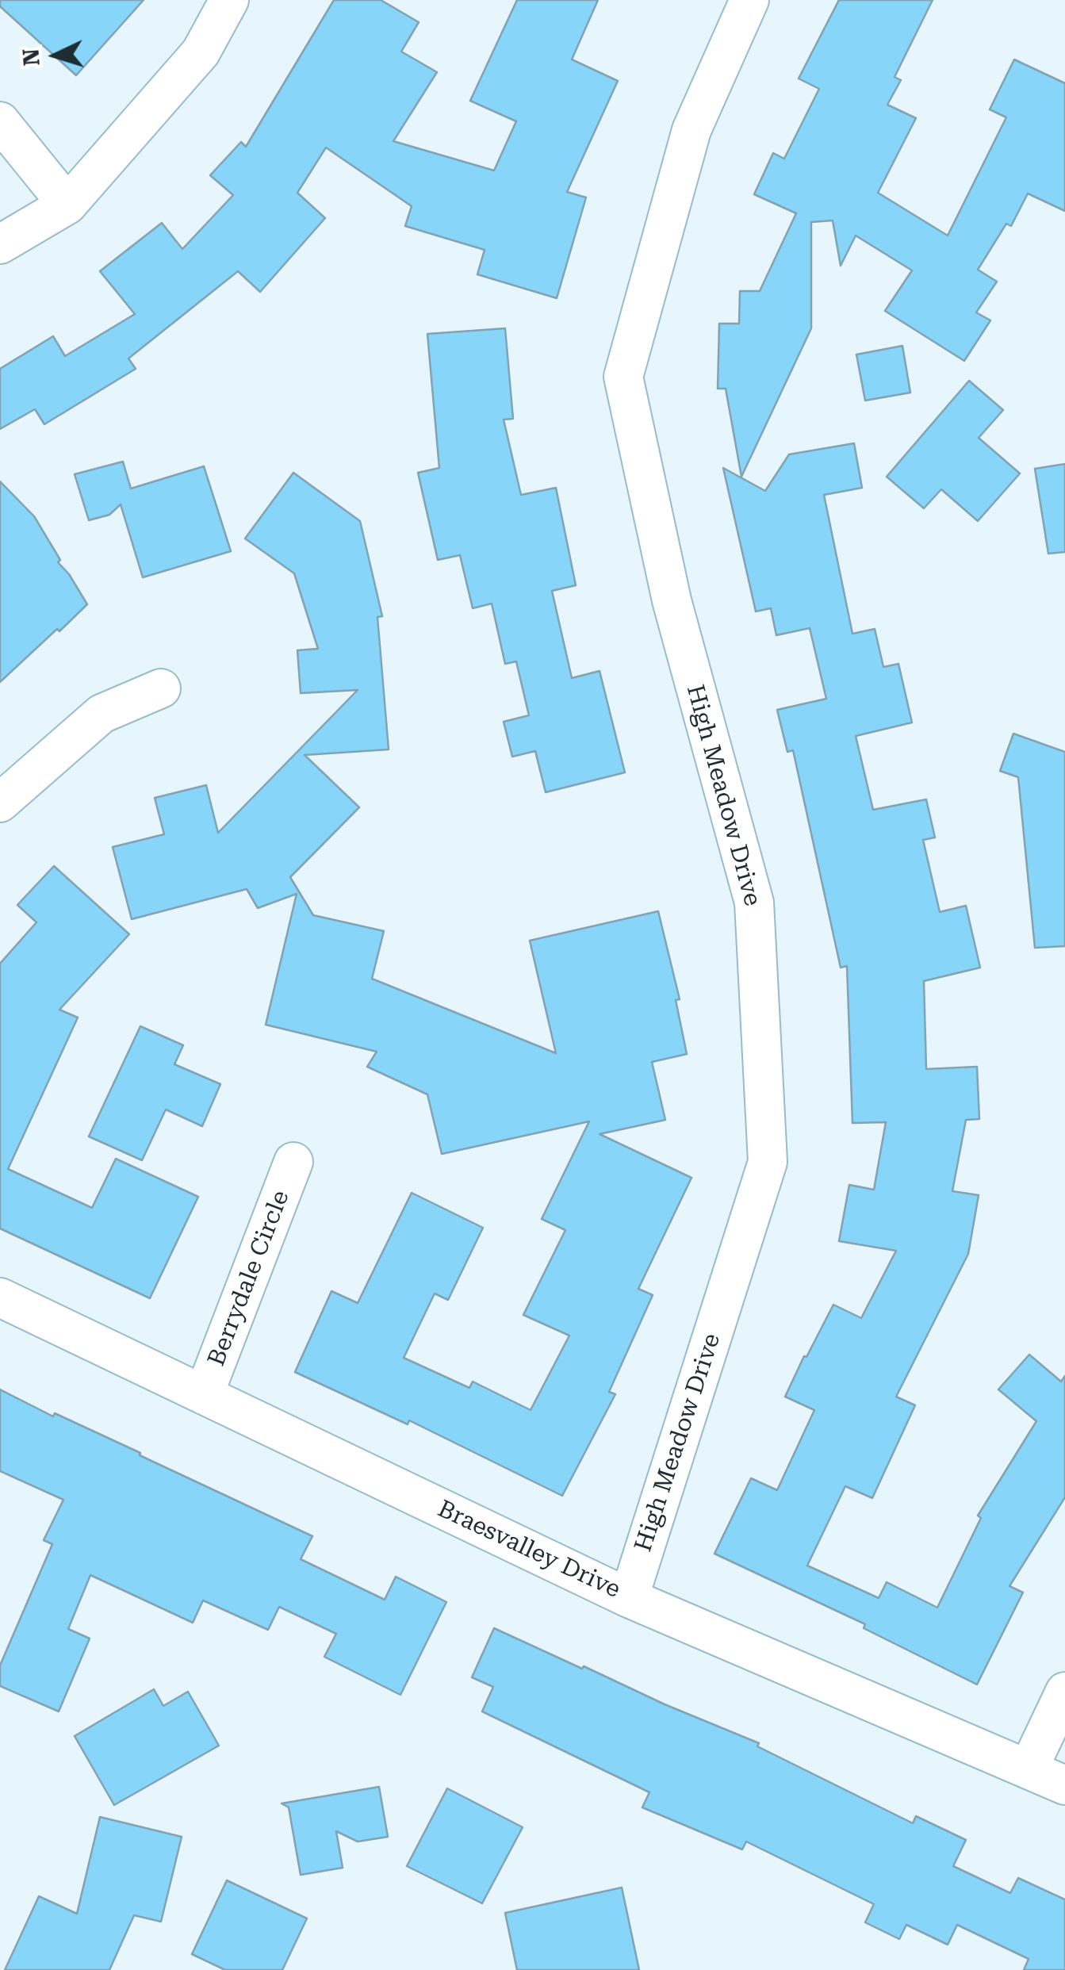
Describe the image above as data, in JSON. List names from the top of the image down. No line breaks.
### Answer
{"streets":{"street":["High Meadow Drive","Berrydale Circle","Braesvalley Drive"]},"crossings":[["High Meadow Drive","Braesvalley Drive"],["Berrydale Circle","Braesvalley Drive"]],"north":"left"}
